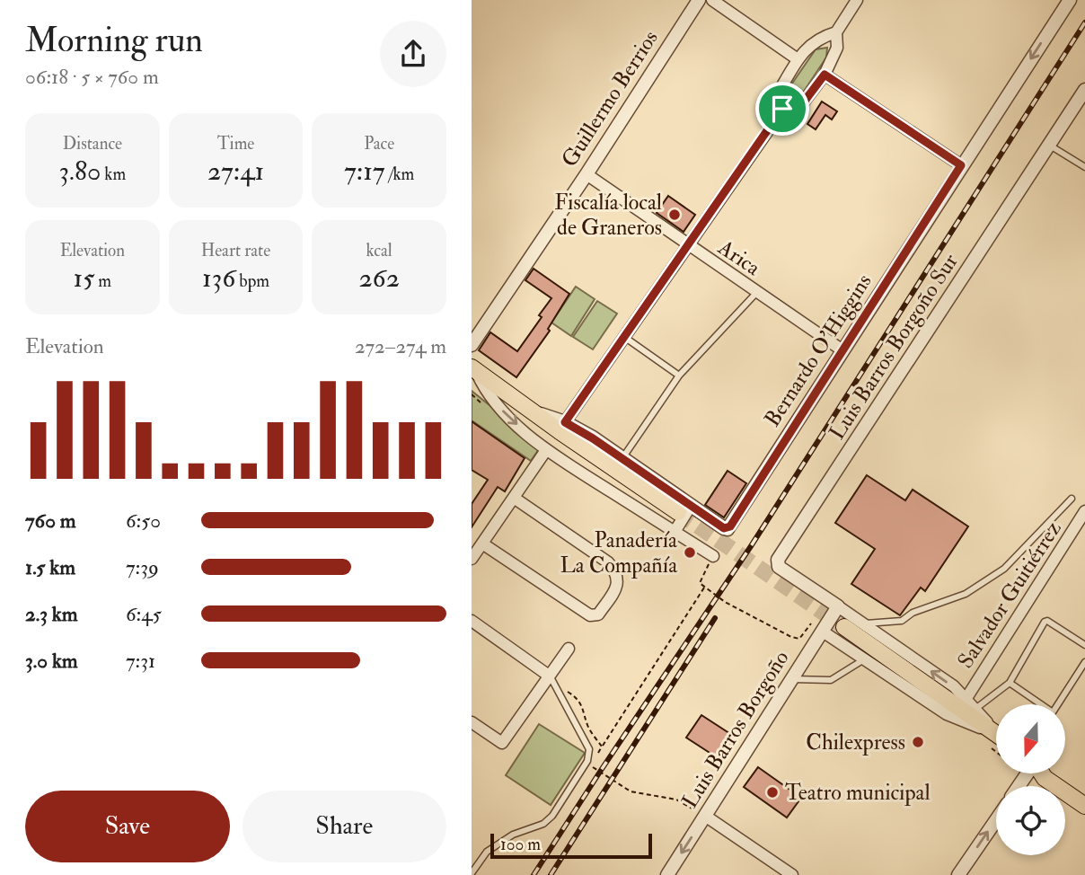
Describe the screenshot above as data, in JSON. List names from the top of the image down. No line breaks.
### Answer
{"streets":{"street":["Guillermo Berrios","Arica","Luis Barros Borgoño Sur","Bernardo O'Higgins","Salvador Guitiérrez","Luis Barros Borgoño"]},"crossings":[["Guillermo Berrios","Arica"],["Arica","Bernardo O'Higgins"],["Luis Barros Borgoño Sur","Luis Barros Borgoño"]],"places":["Fiscalía local de Graneros","Panadería La Compañía","Chilexpress","Teatro municipal"],"scale_bar":"100 m","north":"bottom","page":{"heading":["Morning run","06:18 · 5 × 760 m"],"stats":[["Distance","3.80 km"],["Time","27:41"],["Pace","7:17 /km"],["Elevation","15 m"],["Heart rate","136 bpm"],["kcal","262"]],"chart":["Elevation","272–274 m"],"list":[{"name":"760 m","note":"6:50"},{"name":"1.5 km","note":"7:39"},{"name":"2.3 km","note":"6:45"},{"name":"3.0 km","note":"7:31"}],"buttons":["Save","Share"],"scale":"100 m"}}
